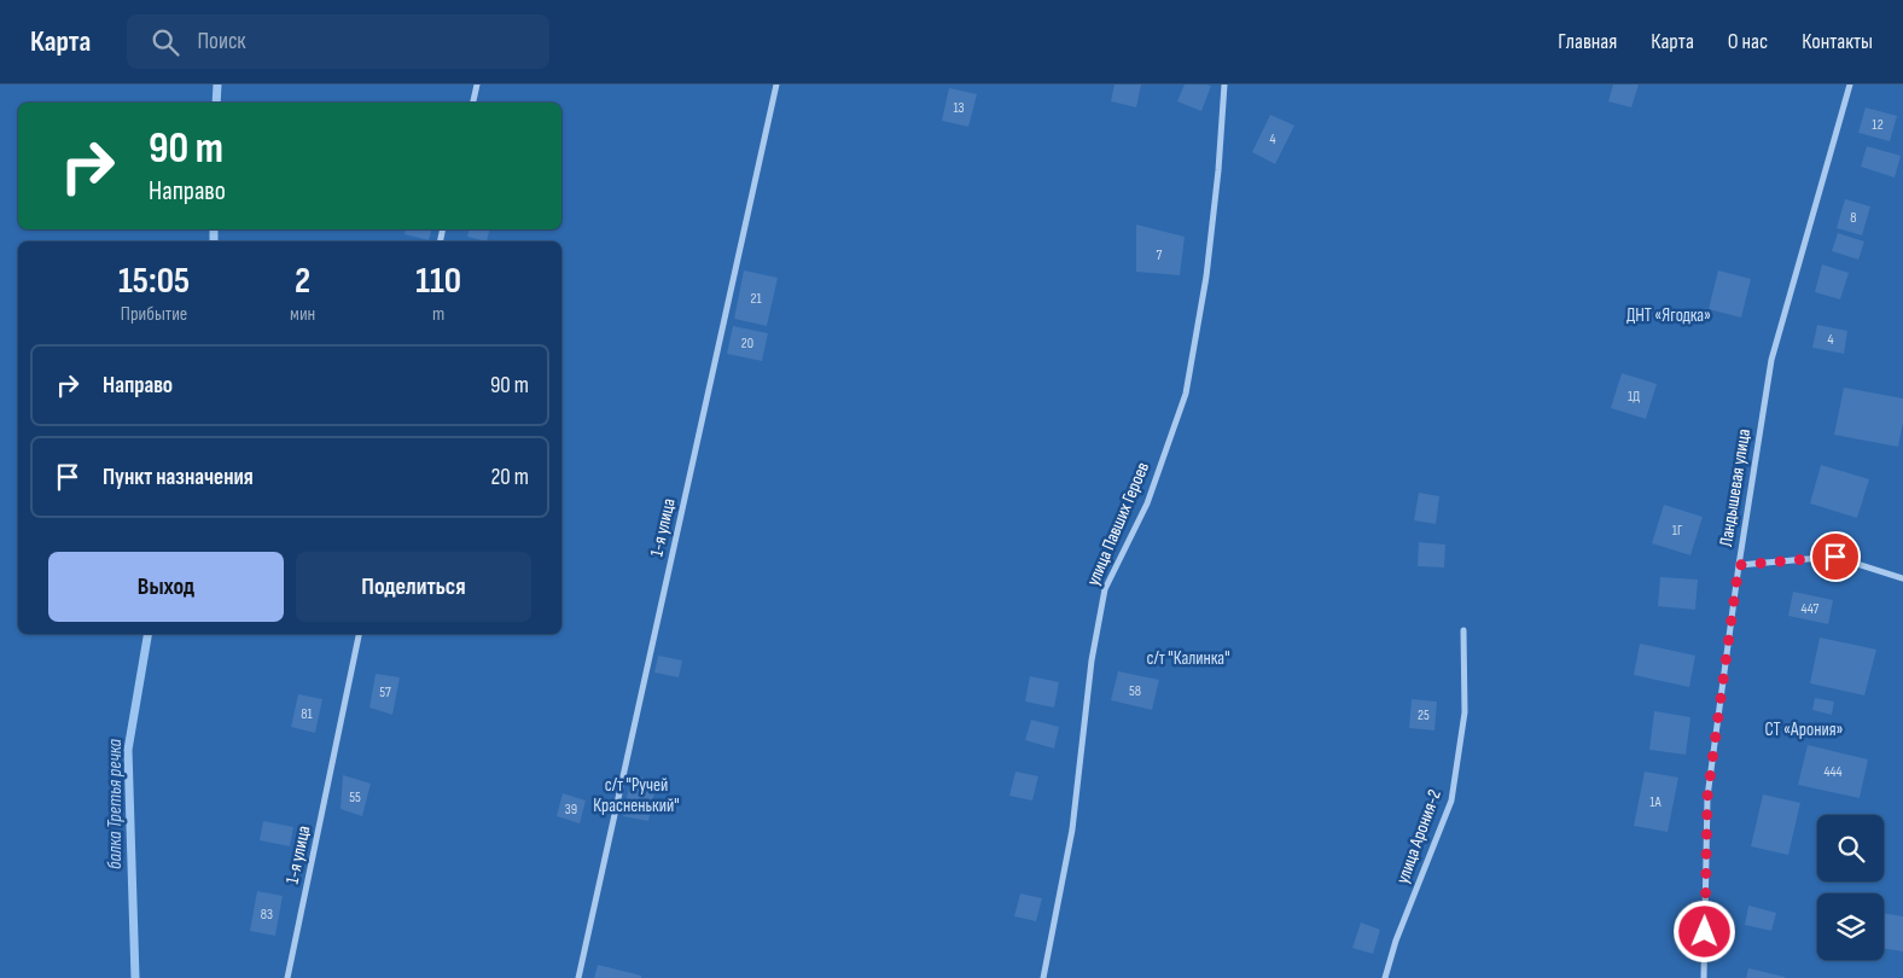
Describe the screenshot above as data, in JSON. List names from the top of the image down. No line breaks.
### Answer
{"streets":{"street":["Ландышевая улица","улица Павших Героев","1-я улица","улица Арония-2"]},"water":["балка Третья речка"],"parks":["ДНТ «Ягодка»","с/т \"Калинка\"","СТ «Арония»","с/т \"Ручей Красненький\""],"house_numbers":["13","12","4","8","7","21","4","20","1Д","1Г","447","58","57","81","25","444","55","1А","39","83"],"page":{"header":"Карта","search":"Поиск","nav":["Главная","Карта","О нас","Контакты"],"turn":["90 m","Направо"],"eta":["15:05","Прибытие","2","мин","110","m"],"list":[{"name":"Направо","value":"90 m"},{"name":"Пункт назначения","value":"20 m"}],"buttons":["Выход","Поделиться"]}}
